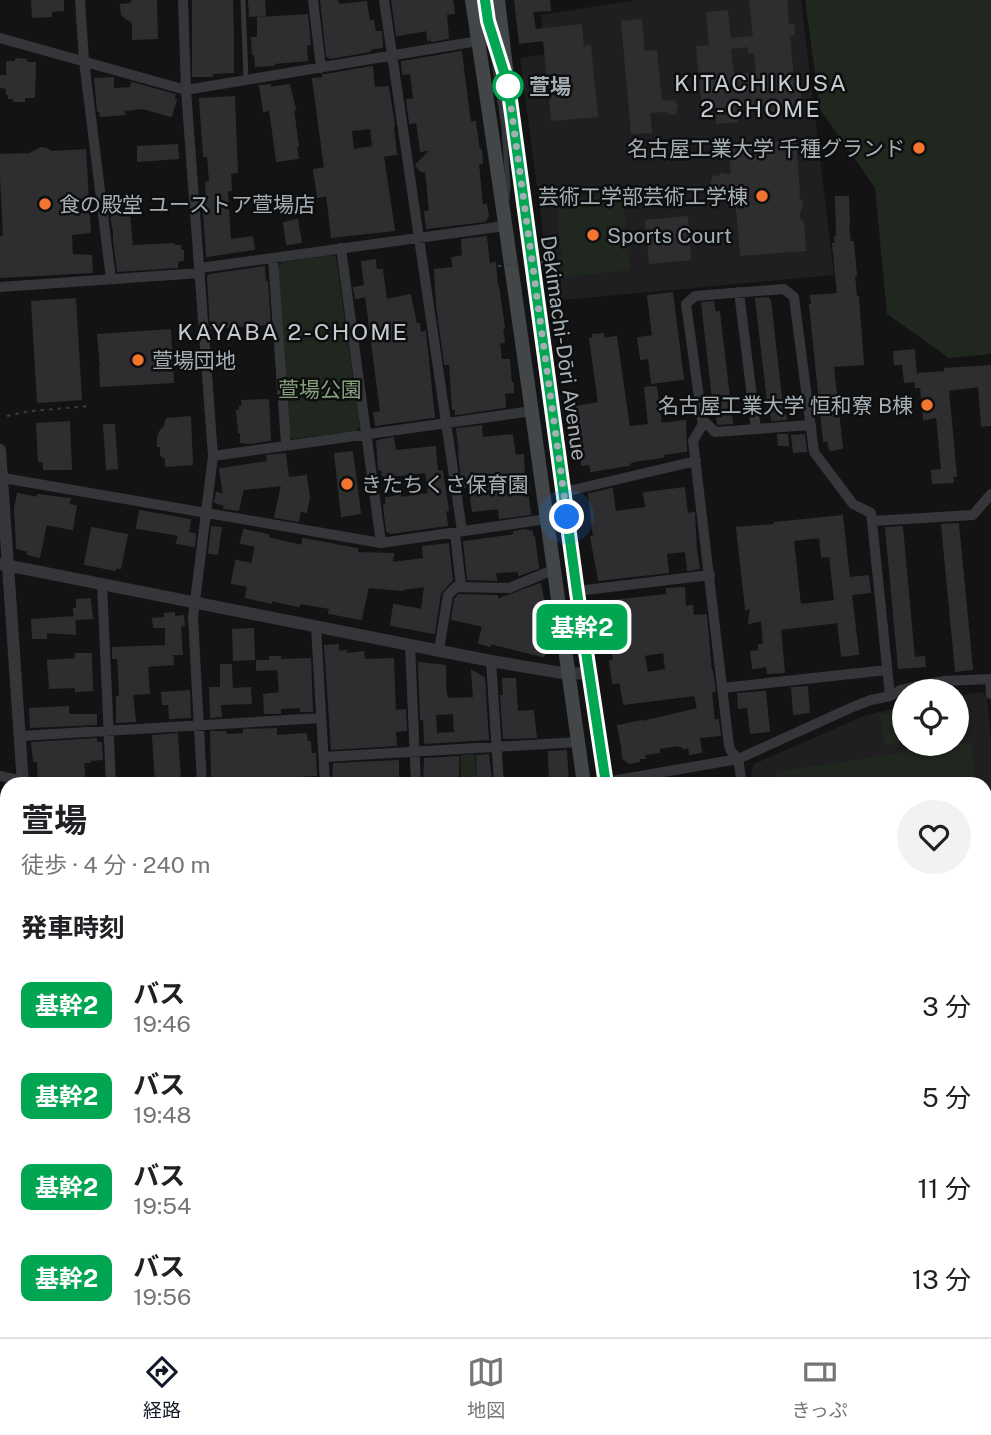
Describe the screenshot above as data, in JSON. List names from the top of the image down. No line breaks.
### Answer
{"streets":{"main road":["Dekimachi-Dōri Avenue"]},"districts":["KITACHIKUSA 2-CHOME","KAYABA 2-CHOME"],"parks":["萱場公園"],"places":["萱場","名古屋工業大学 千種グランド","芸術工学部芸術工学棟","食の殿堂 ユーストア萱場店","Sports Court","萱場団地","名古屋工業大学 恒和寮 B棟","きたちくさ保育園"],"lines":["bus line 基幹2"],"page":{"on_map":"基幹2","heading":[["萱場","徒歩 · 4 分 · 240 m"],"発車時刻"],"list":[{"mark":"基幹2","name":"バス","note":"19:46","value":"3 分"},{"mark":"基幹2","name":"バス","note":"19:48","value":"5 分"},{"mark":"基幹2","name":"バス","note":"19:54","value":"11 分"},{"mark":"基幹2","name":"バス","note":"19:56","value":"13 分"}],"tabs":["経路","地図","きっぷ"]}}
